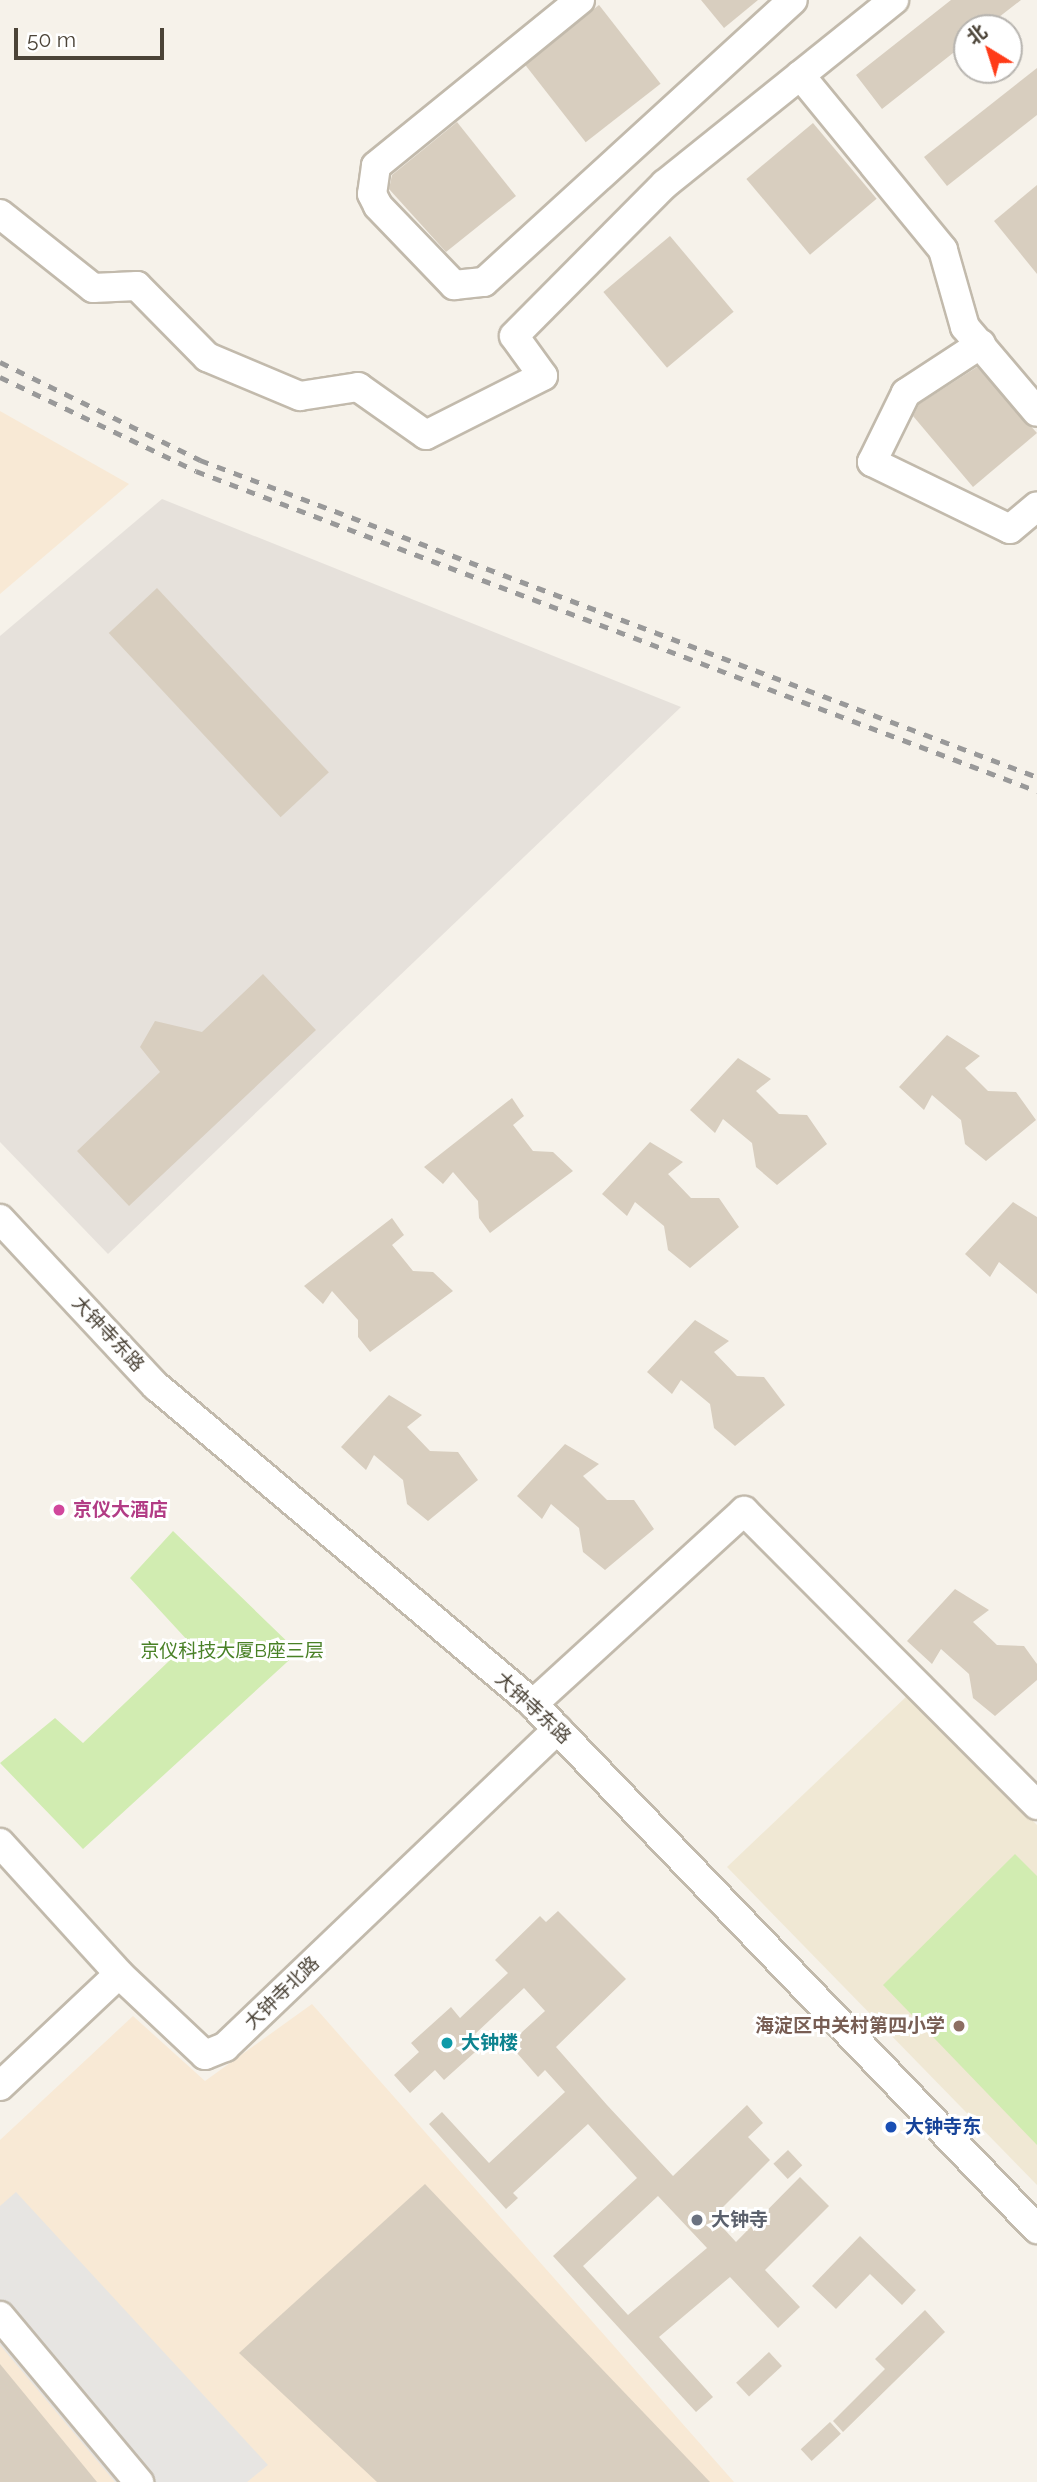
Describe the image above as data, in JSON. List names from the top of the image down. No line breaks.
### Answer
{"streets":{"street":["大钟寺东路","大钟寺北路"]},"crossings":[["大钟寺东路","大钟寺北路"]],"parks":["京仪科技大厦B座三层"],"places":["京仪大酒店","海淀区中关村第四小学","大钟楼","大钟寺东","大钟寺"],"scale_bar":"50 m","north":"top left"}
